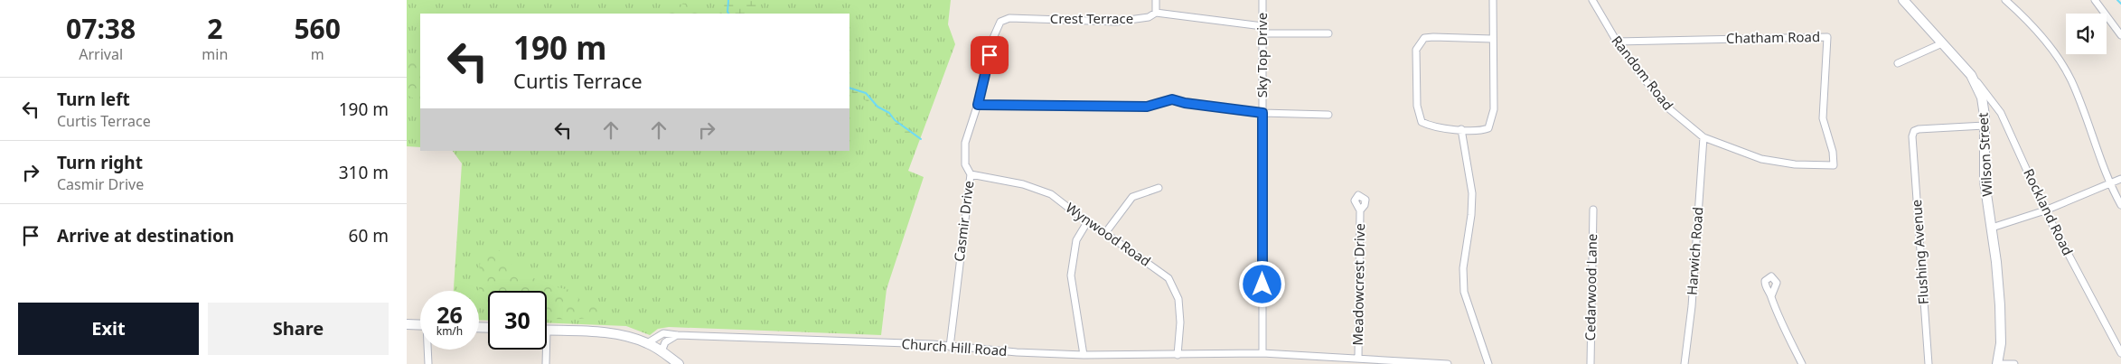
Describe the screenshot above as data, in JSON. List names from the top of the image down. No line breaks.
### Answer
{"streets":{"main road":["Wilson Street"],"street":["Crest Terrace","Chatham Road","Sky Top Drive","Random Road","Rockland Road","Casmir Drive","Wynwood Road","Harwich Road","Flushing Avenue","Meadowcrest Drive","Cedarwood Lane","Church Hill Road"]},"crossings":[["Crest Terrace","Sky Top Drive"],["Crest Terrace","Casmir Drive"],["Chatham Road","Random Road"],["Sky Top Drive","Church Hill Road"],["Random Road","Harwich Road"],["Wilson Street","Rockland Road"],["Wilson Street","Flushing Avenue"],["Casmir Drive","Wynwood Road"],["Casmir Drive","Church Hill Road"],["Wynwood Road","Church Hill Road"],["Meadowcrest Drive","Church Hill Road"]],"page":{"eta":["07:38","Arrival","2","min","560","m"],"turn":["190 m","Curtis Terrace"],"list":[{"name":"Turn left","note":"Curtis Terrace","value":"190 m"},{"name":"Turn right","note":"Casmir Drive","value":"310 m"},{"name":"Arrive at destination","value":"60 m"}],"speed":"26 km/h","limit":"30","buttons":["Exit","Share"]}}
